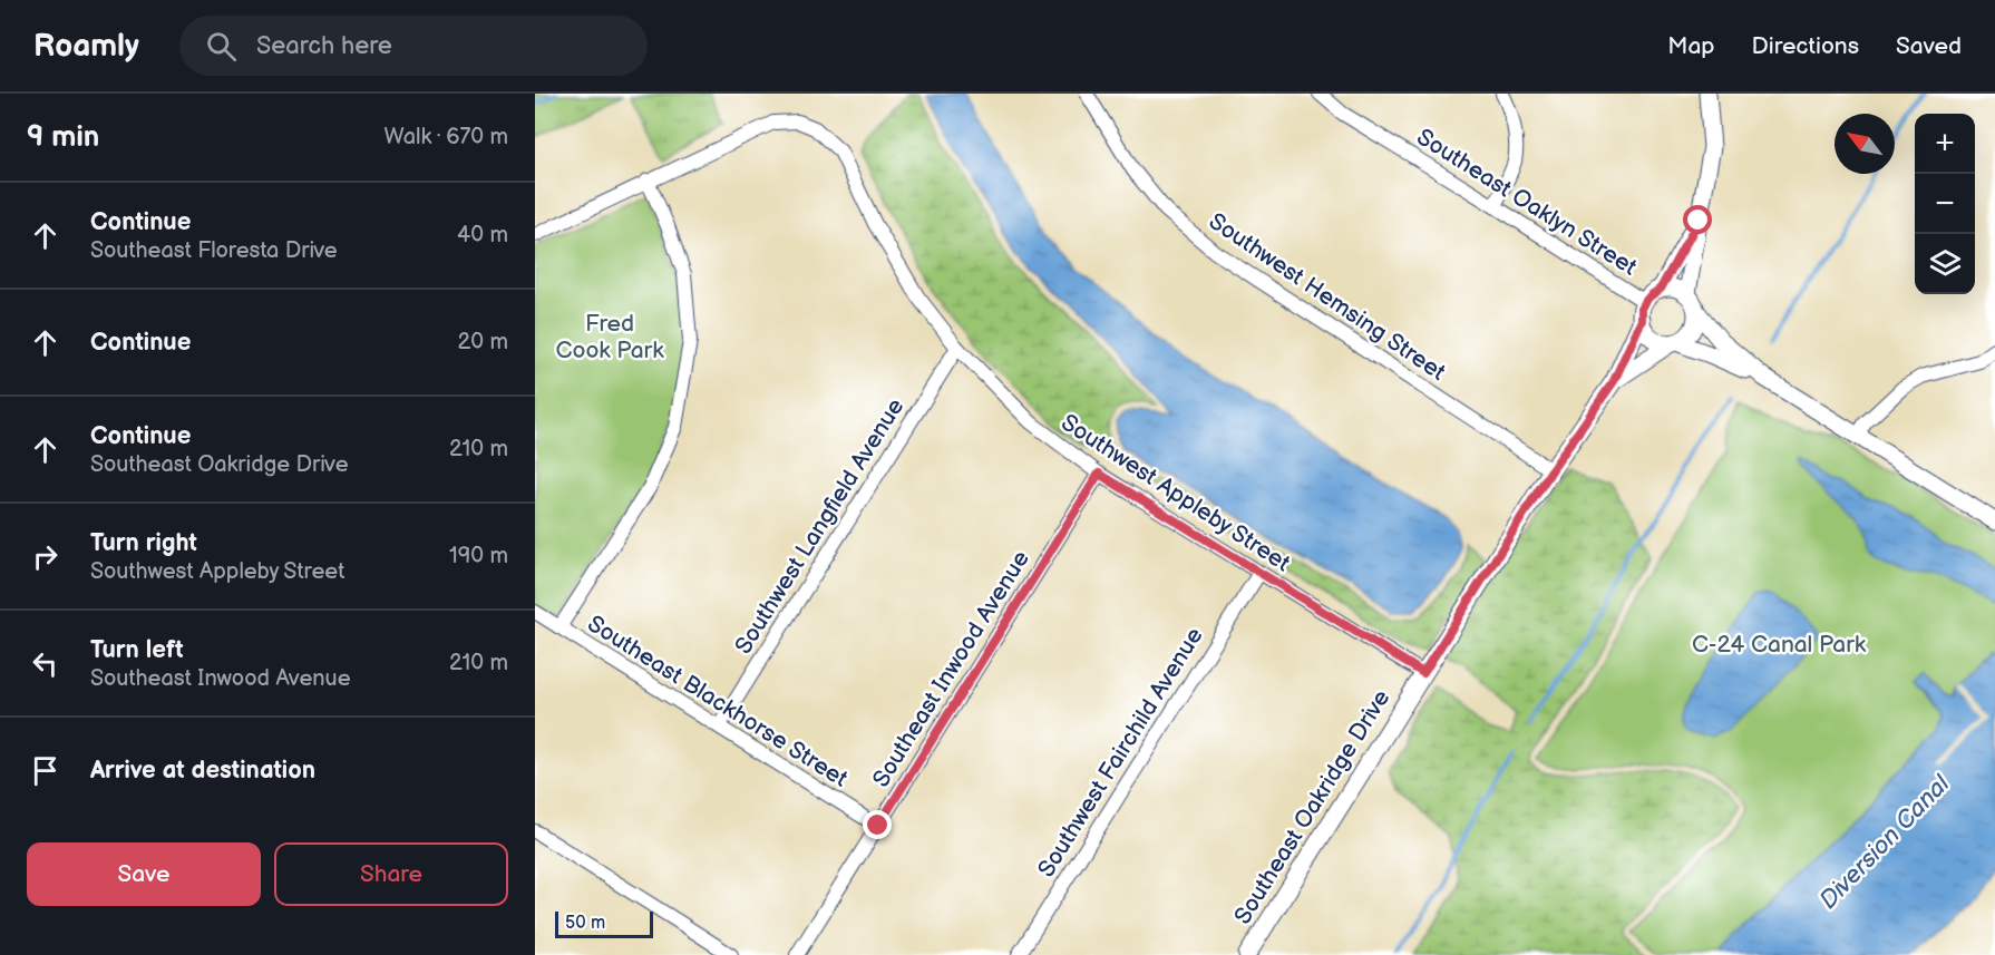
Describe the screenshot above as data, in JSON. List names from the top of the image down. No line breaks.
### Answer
{"streets":{"street":["Southeast Oaklyn Street","Southwest Hemsing Street","Southwest Appleby Street","Southwest Langfield Avenue","Southeast Inwood Avenue","Southeast Blackhorse Street","Southwest Fairchild Avenue","Southeast Oakridge Drive"]},"crossings":[["Southeast Oaklyn Street","Southeast Oakridge Drive"],["Southwest Hemsing Street","Southeast Oakridge Drive"],["Southwest Appleby Street","Southwest Langfield Avenue"],["Southwest Appleby Street","Southeast Inwood Avenue"],["Southwest Appleby Street","Southwest Fairchild Avenue"],["Southwest Appleby Street","Southeast Oakridge Drive"],["Southwest Langfield Avenue","Southeast Blackhorse Street"],["Southeast Inwood Avenue","Southeast Blackhorse Street"]],"water":["Diversion Canal"],"parks":["Fred Cook Park","C-24 Canal Park"],"scale_bar":"50 m","north":"top left","page":{"header":"Roamly","search":"Search here","nav":["Map","Directions","Saved"],"heading":["9 min","Walk · 670 m"],"map_buttons":["+","−"],"list":[["Continue","Southeast Floresta Drive","40 m"],["Continue","20 m"],["Continue","Southeast Oakridge Drive","210 m"],["Turn right","Southwest Appleby Street","190 m"],["Turn left","Southeast Inwood Avenue","210 m"],"Arrive at destination"],"buttons":["Save","Share"],"scale":"50 m"}}
